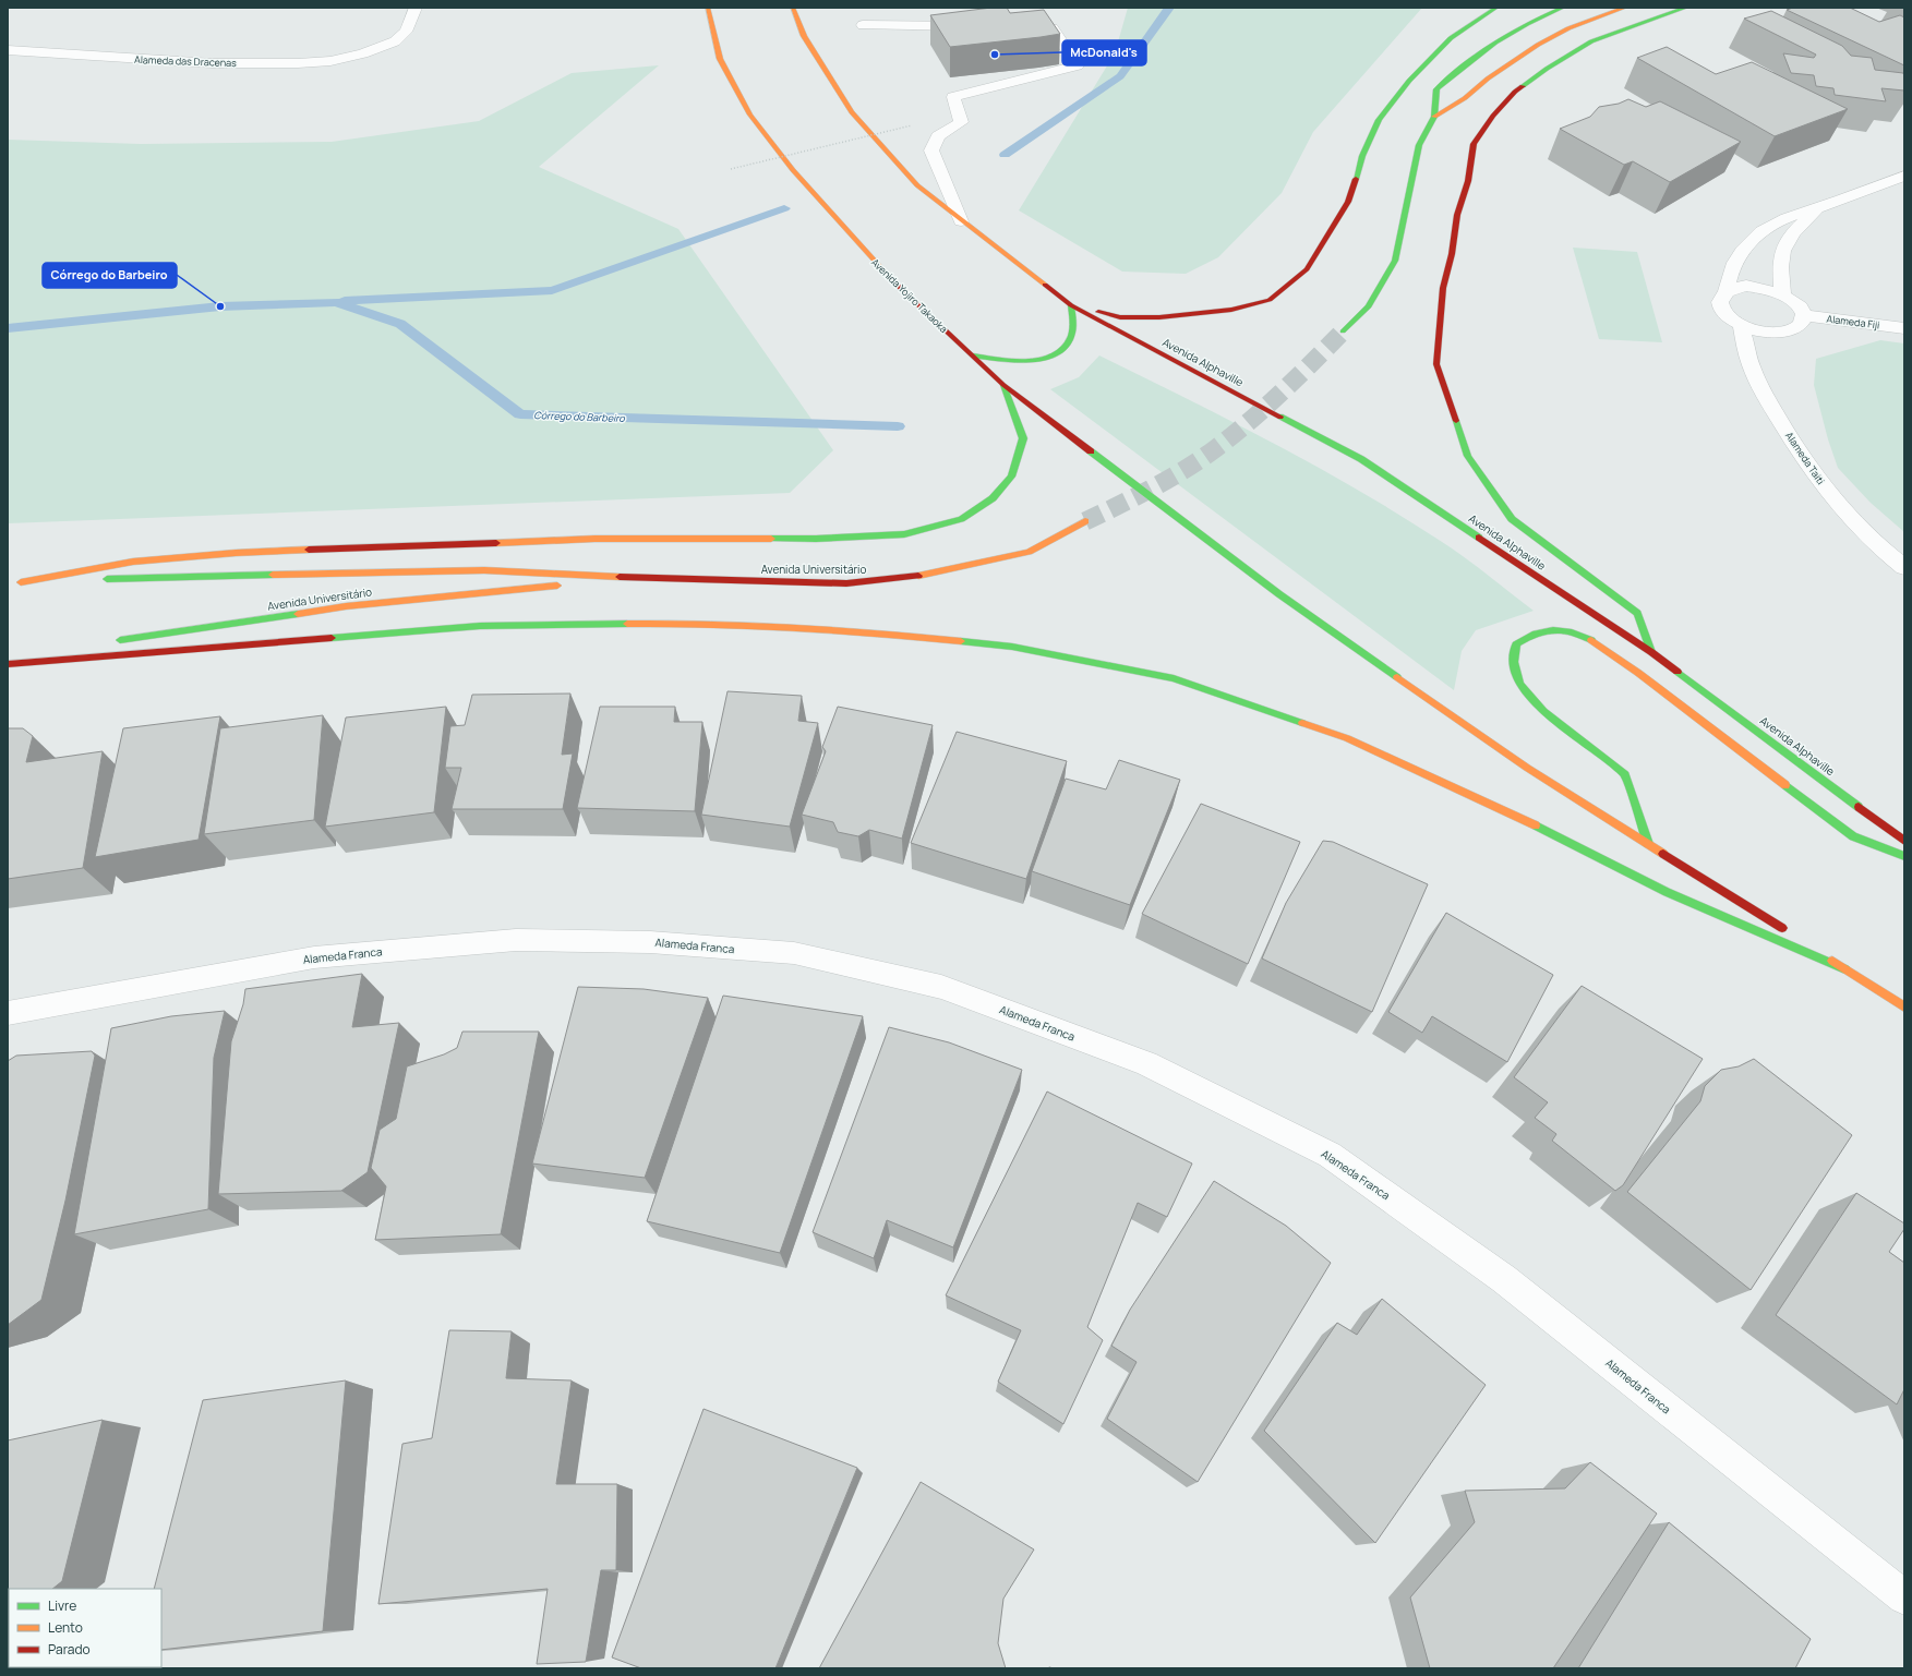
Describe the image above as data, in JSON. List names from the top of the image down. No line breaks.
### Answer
{"streets":{"main road":["Avenida Yojiro Takaoka","Avenida Alphaville","Avenida Universitário"],"street":["Alameda das Dracenas","Alameda Fiji","Alameda Taiti","Alameda Franca"]},"water":["Córrego do Barbeiro"],"places":["McDonald's","Córrego do Barbeiro"],"legend":["Livre","Lento","Parado"]}
